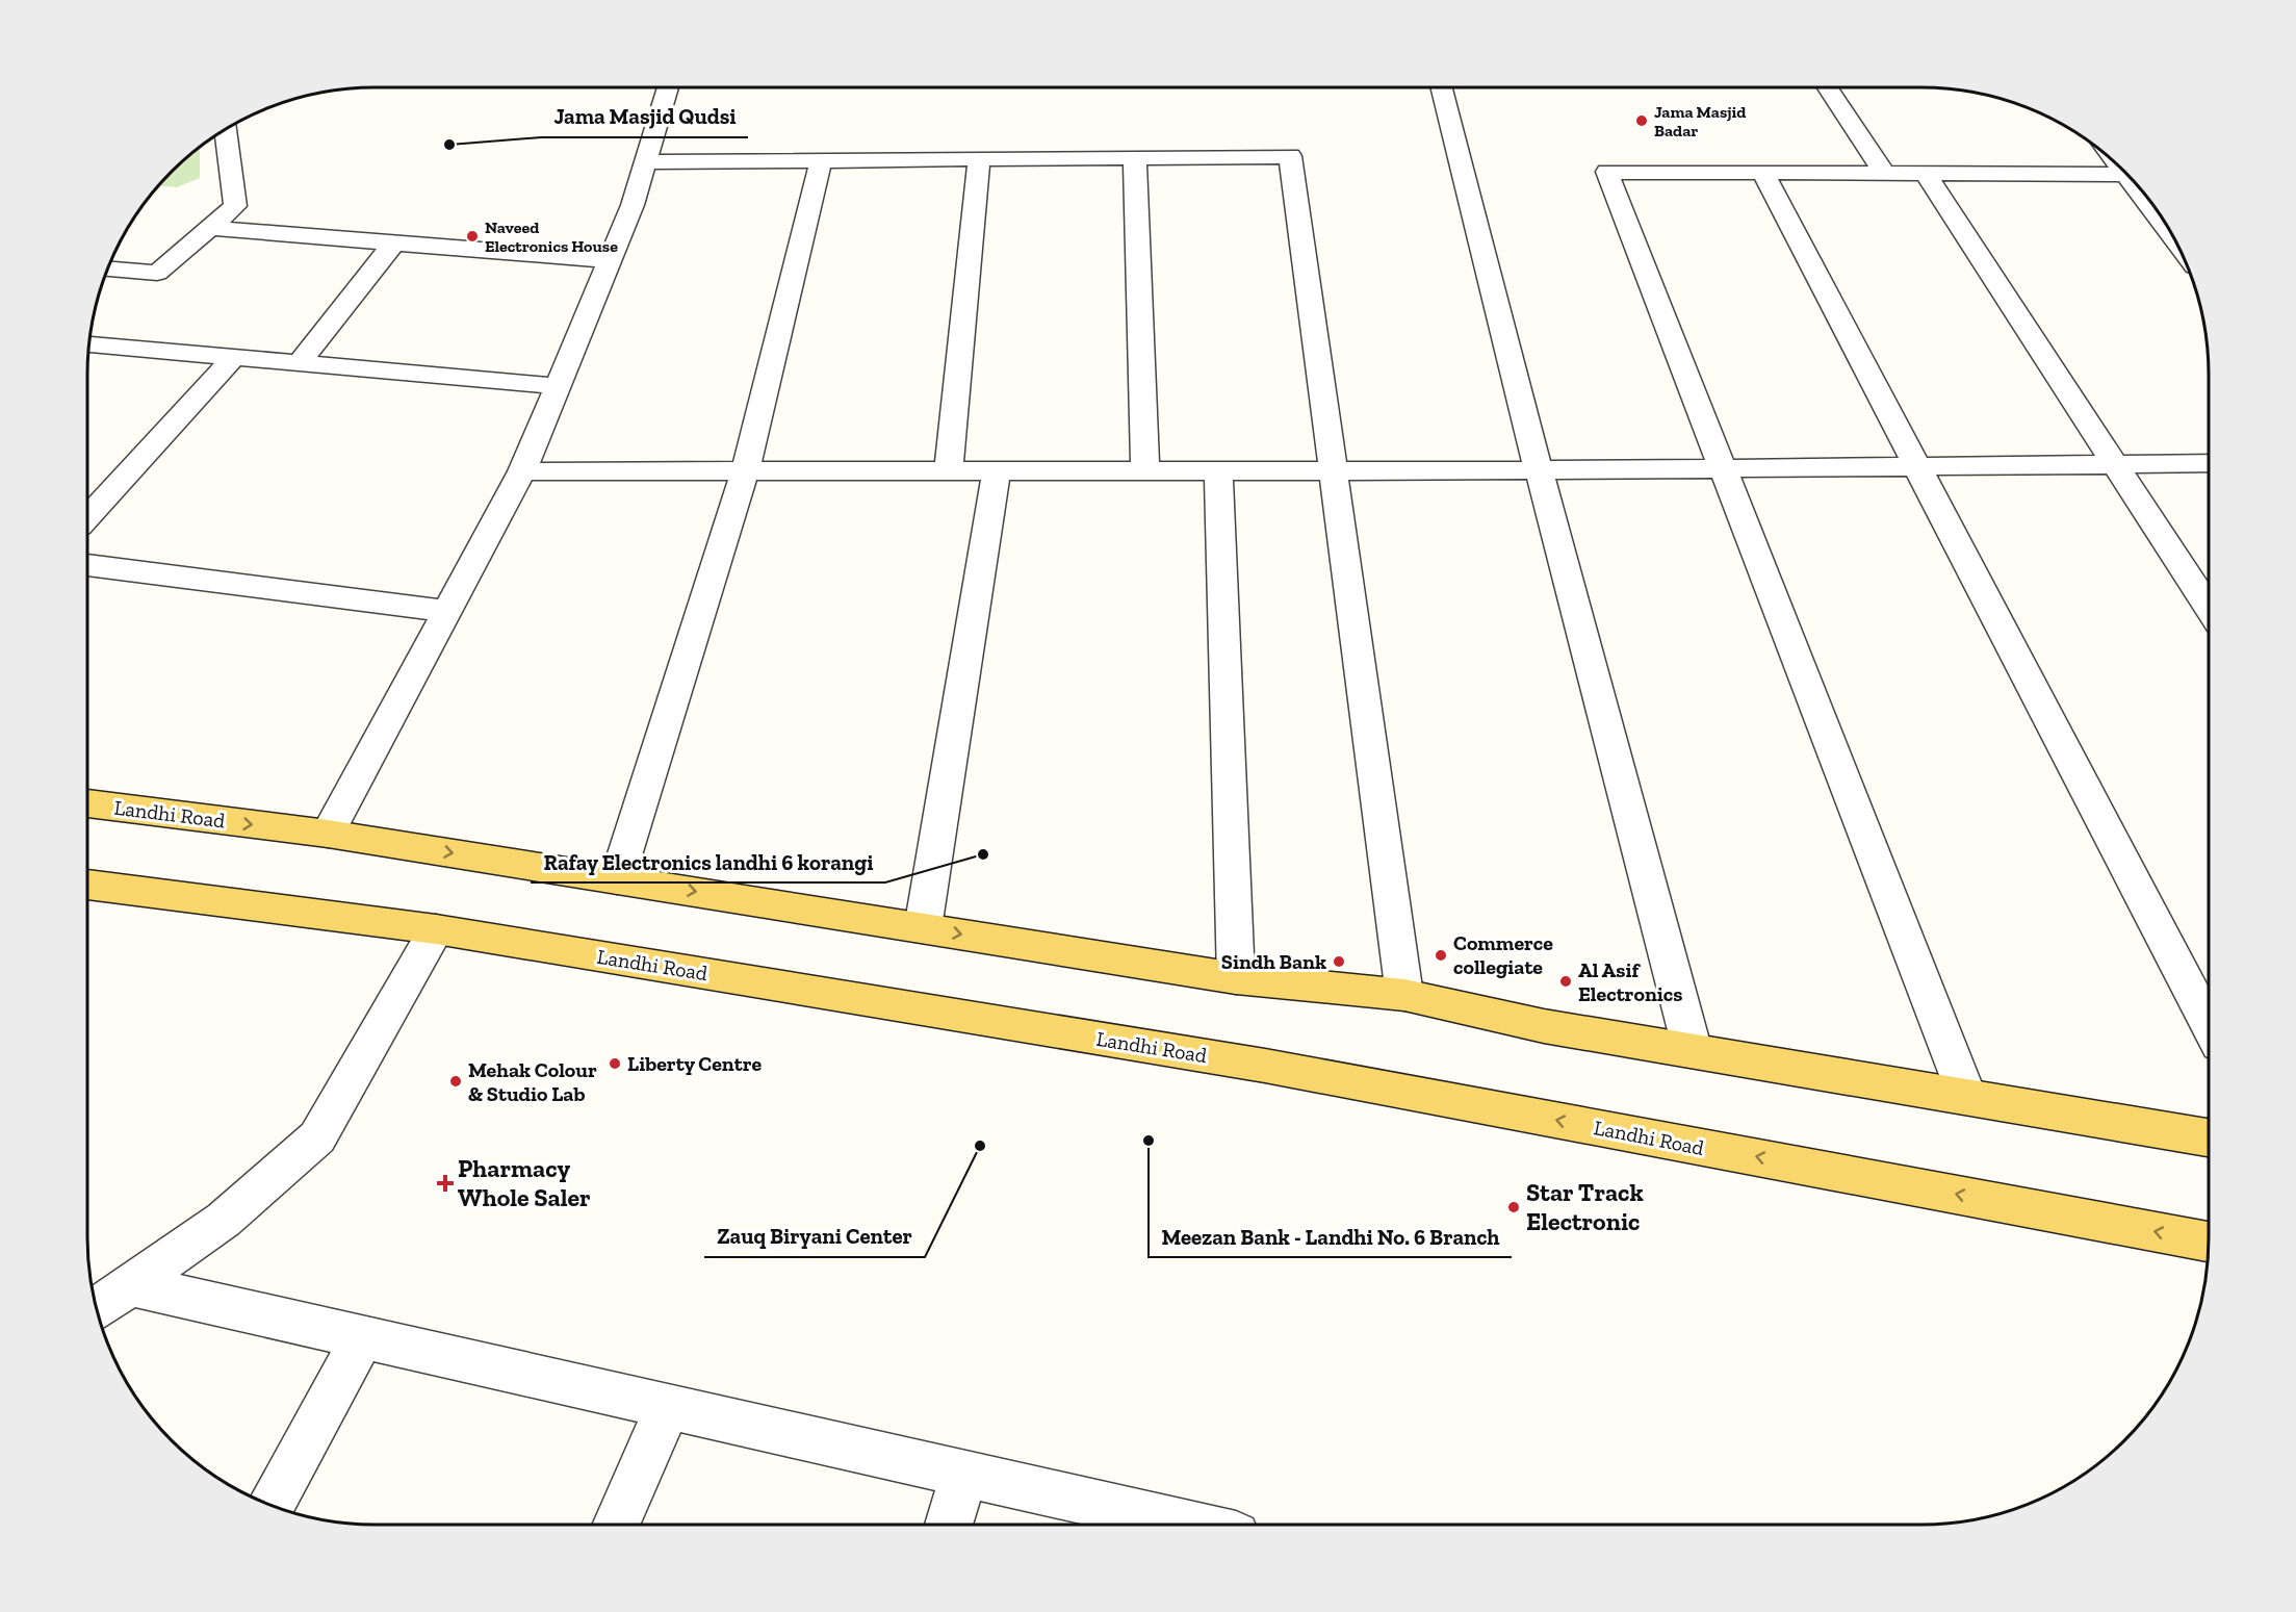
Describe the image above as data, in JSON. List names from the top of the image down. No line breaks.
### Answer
{"streets":{"main road":["Landhi Road"]},"places":{"other":["Jama Masjid Badar","Jama Masjid Qudsi","Naveed Electronics House","Rafay Electronics landhi 6 korangi","Commerce collegiate","Sindh Bank","Al Asif Electronics","Liberty Centre","Mehak Colour & Studio Lab","Meezan Bank - Landhi No. 6 Branch","Zauq Biryani Center","Star Track Electronic"],"health":["Pharmacy Whole Saler"]}}
